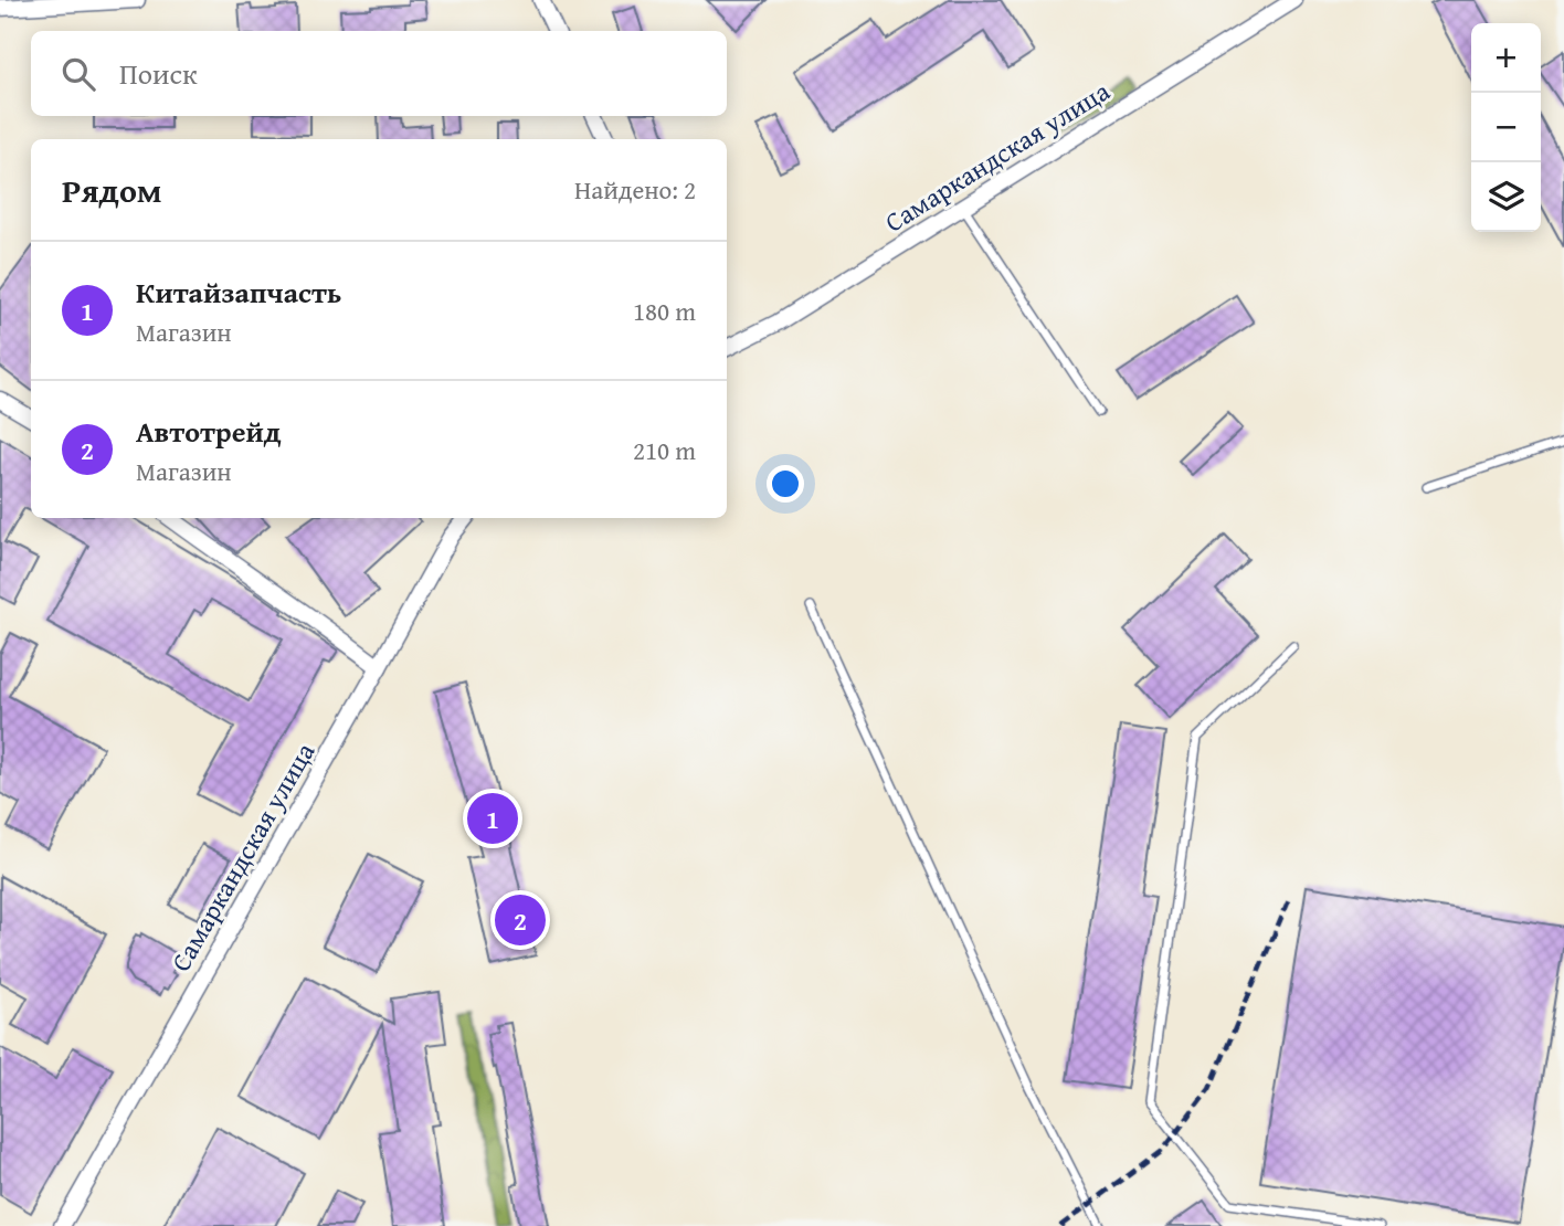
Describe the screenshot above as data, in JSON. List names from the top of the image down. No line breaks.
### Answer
{"streets":{"street":["Самаркандская улица"]},"page":{"map_buttons":["+","−"],"search":"Поиск","heading":["Рядом","Найдено: 2"],"list":[{"mark":"1","name":"Китайзапчасть","note":"Магазин","value":"180 m"},{"mark":"2","name":"Автотрейд","note":"Магазин","value":"210 m"}],"pins":["1","2"]}}
